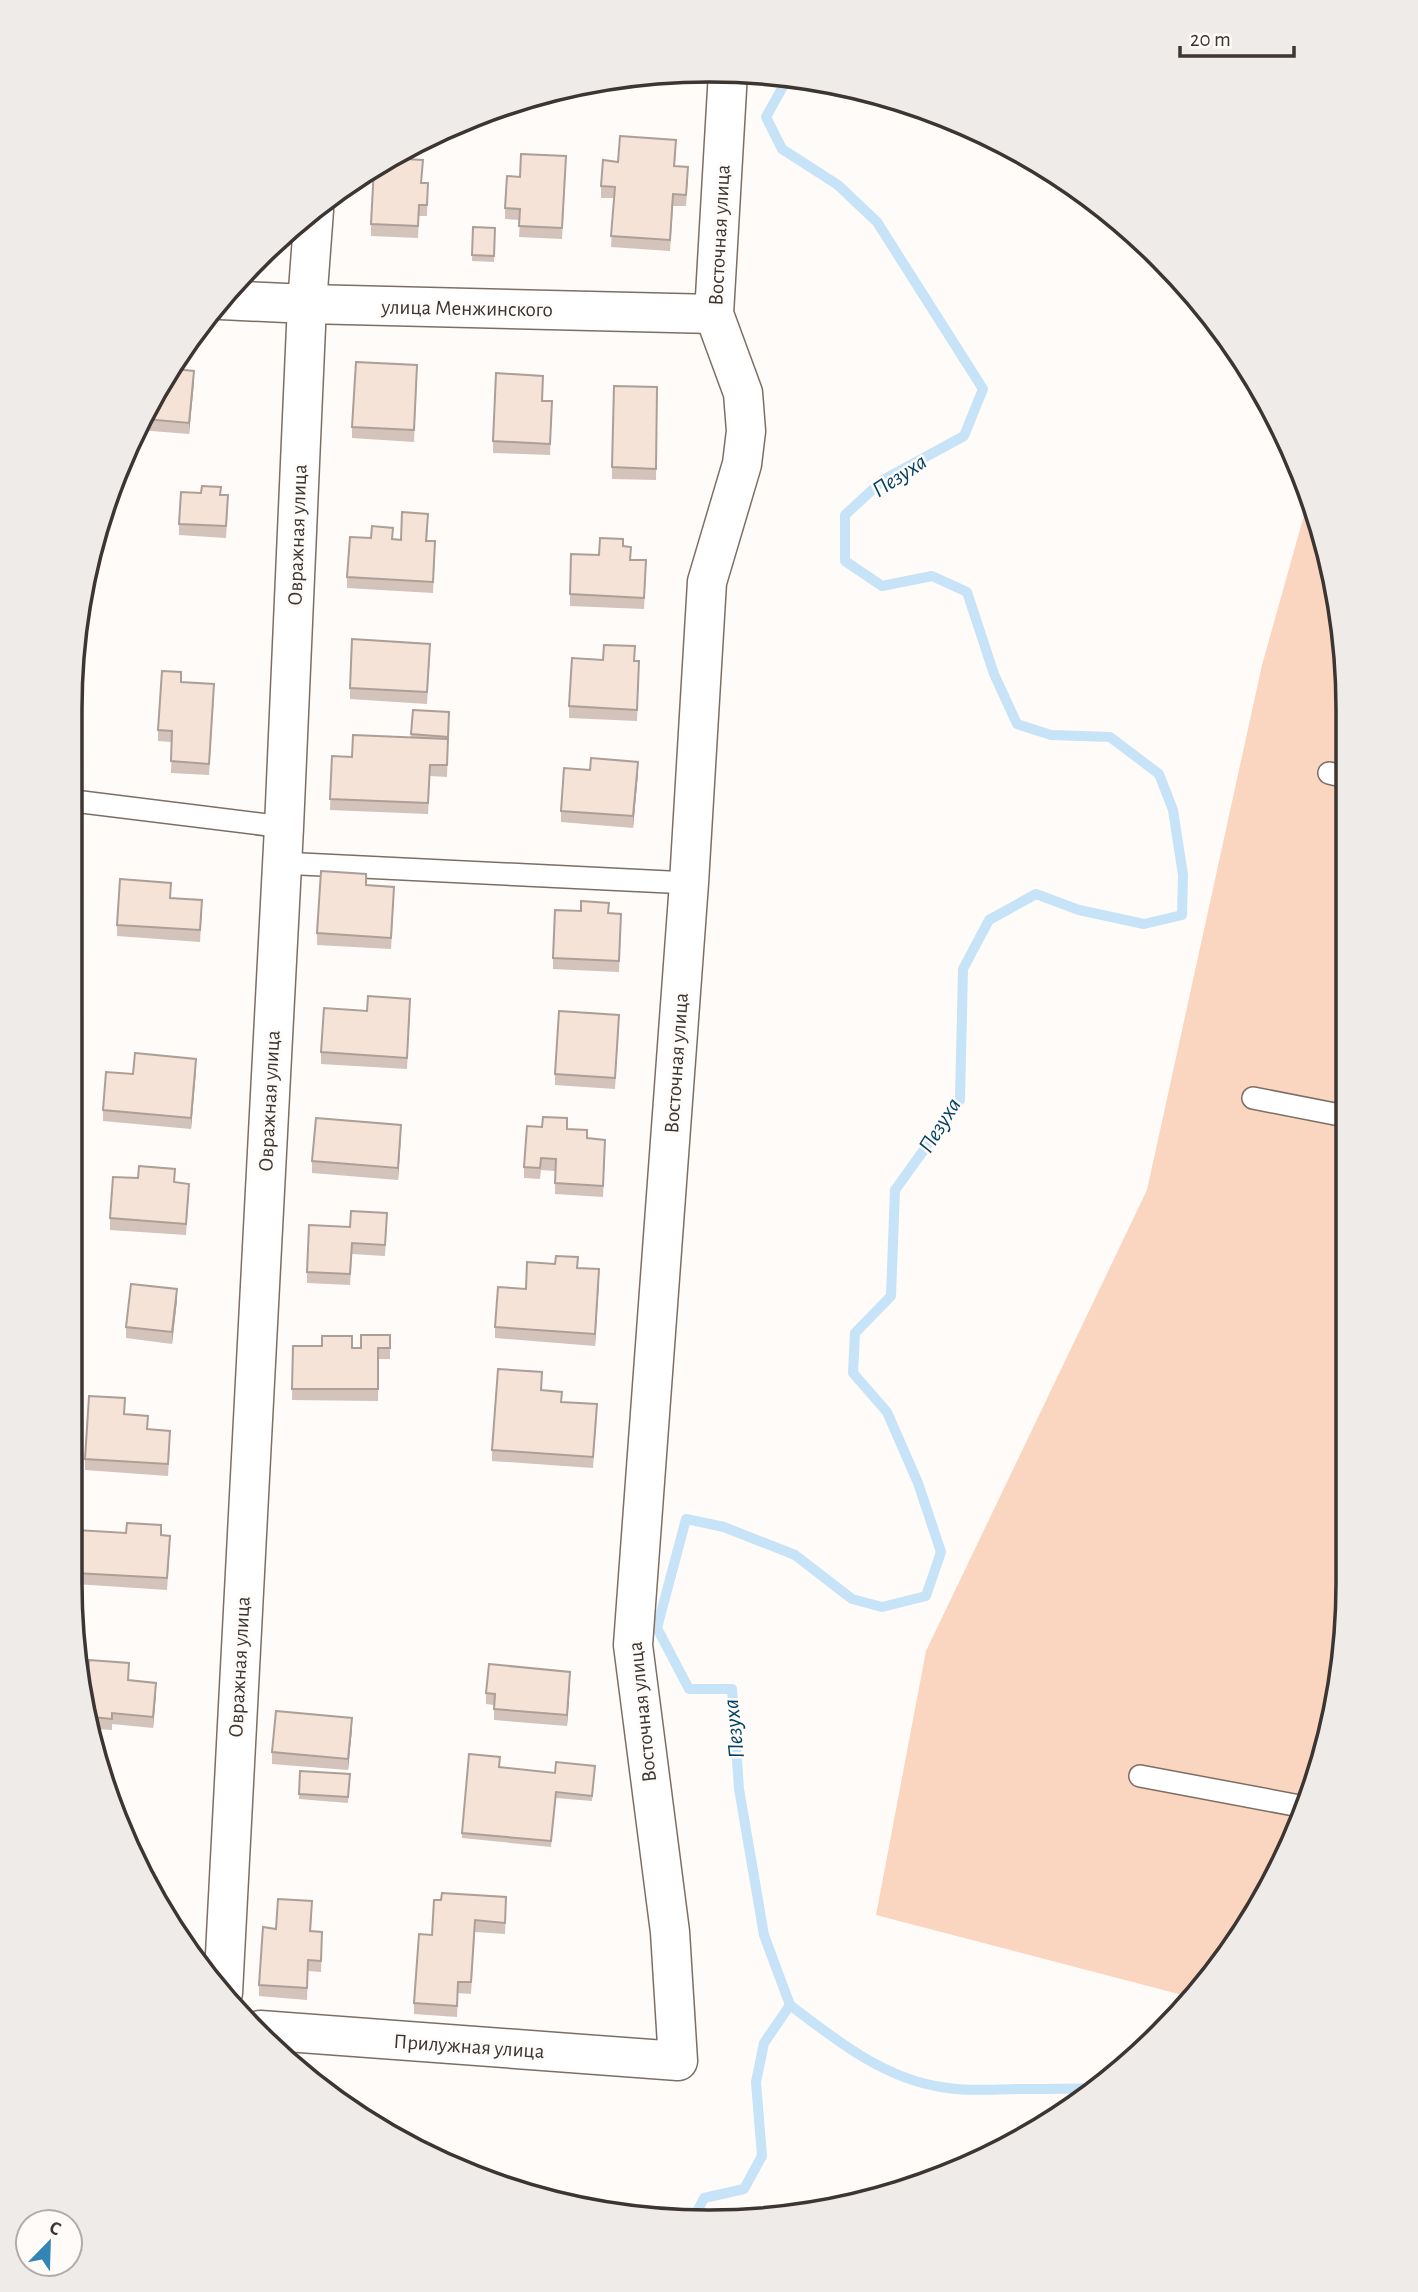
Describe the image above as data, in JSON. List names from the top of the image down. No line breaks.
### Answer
{"streets":{"street":["Восточная улица","улица Менжинского","Овражная улица","Прилужная улица"]},"crossings":[["Восточная улица","улица Менжинского"],["Восточная улица","Прилужная улица"],["улица Менжинского","Овражная улица"]],"water":["Пезуха"],"scale_bar":"20 m","north":"top right"}
